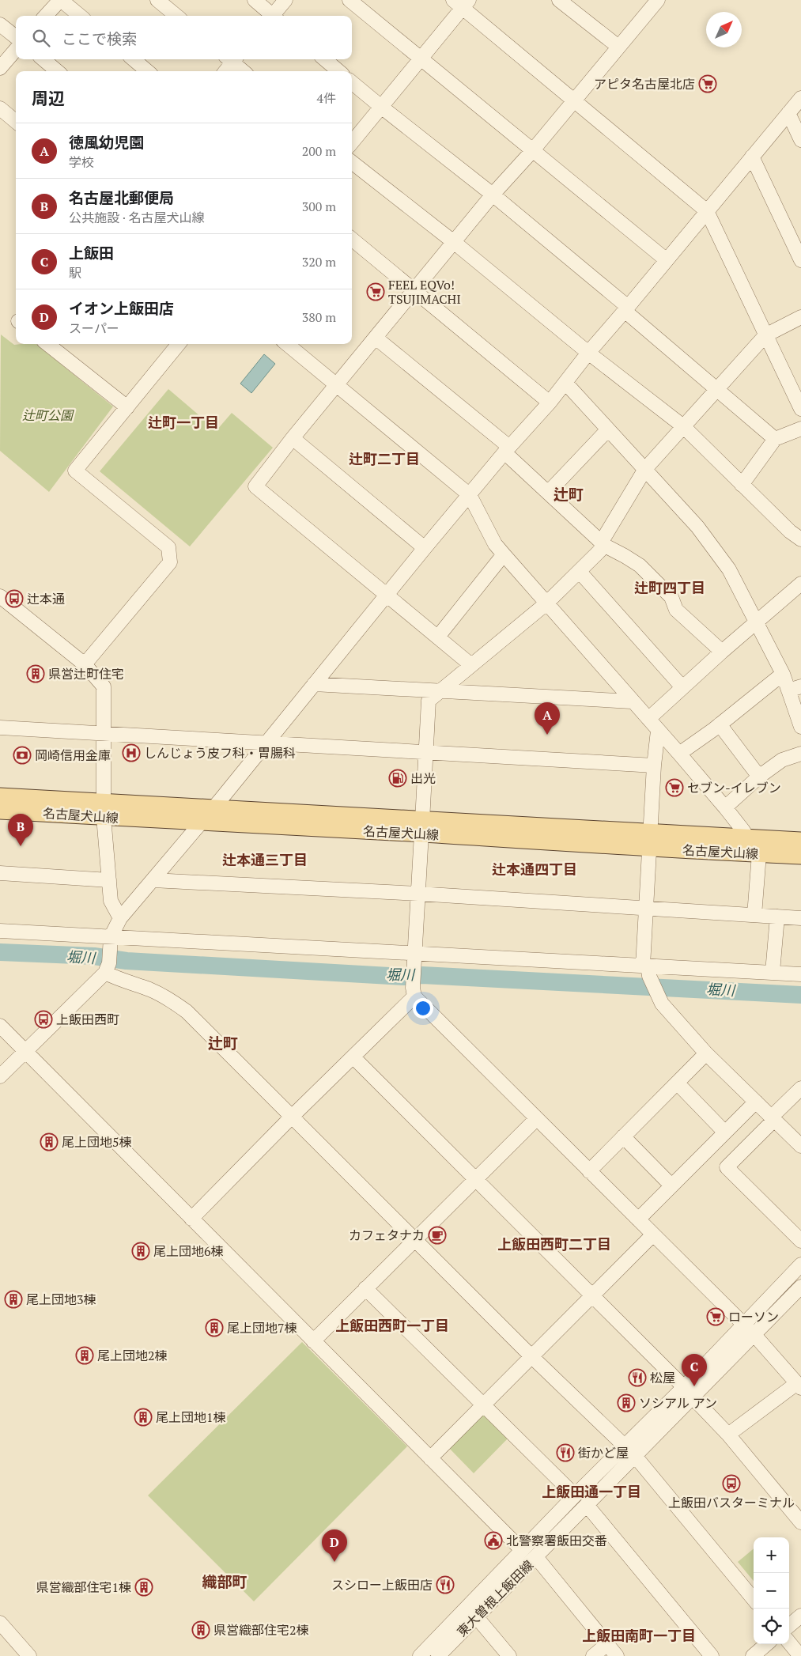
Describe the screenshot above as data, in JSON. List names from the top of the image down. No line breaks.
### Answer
{"streets":{"main road":["名古屋犬山線"],"street":["東大曽根上飯田線"]},"districts":["辻町一丁目","辻町二丁目","辻町","辻町四丁目","辻本通三丁目","辻本通四丁目","辻町","上飯田西町二丁目","上飯田西町一丁目","上飯田通一丁目","織部町","上飯田南町一丁目"],"water":["堀川"],"parks":["辻町公園"],"places":{"supermarket":["アピタ名古屋北店","FEEL EQVo! TSUJIMACHI","セブン-イレブン","ローソン"],"bus stop":["辻本通","上飯田西町","上飯田バスターミナル"],"building":["県営辻町住宅","尾上団地5棟","尾上団地6棟","尾上団地3棟","尾上団地7棟","尾上団地2棟","ソシアル アン","尾上団地1棟","県営織部住宅1棟","県営織部住宅2棟"],"hospital":["しんじょう皮フ科・胃腸科"],"bank":["岡崎信用金庫"],"fuel station":["出光"],"cafe":["カフェタナカ"],"restaurant":["松屋","街かど屋","スシロー上飯田店"],"public building":["北警察署飯田交番"]},"north":"top right","page":{"search":"ここで検索","heading":["周辺","4件"],"list":[{"mark":"A","name":"徳風幼児園","note":"学校","value":"200 m"},{"mark":"B","name":"名古屋北郵便局","note":"公共施設 · 名古屋犬山線","value":"300 m"},{"mark":"C","name":"上飯田","note":"駅","value":"320 m"},{"mark":"D","name":"イオン上飯田店","note":"スーパー","value":"380 m"}],"pins":["A","B","C","D"],"map_buttons":["+","−"]}}
